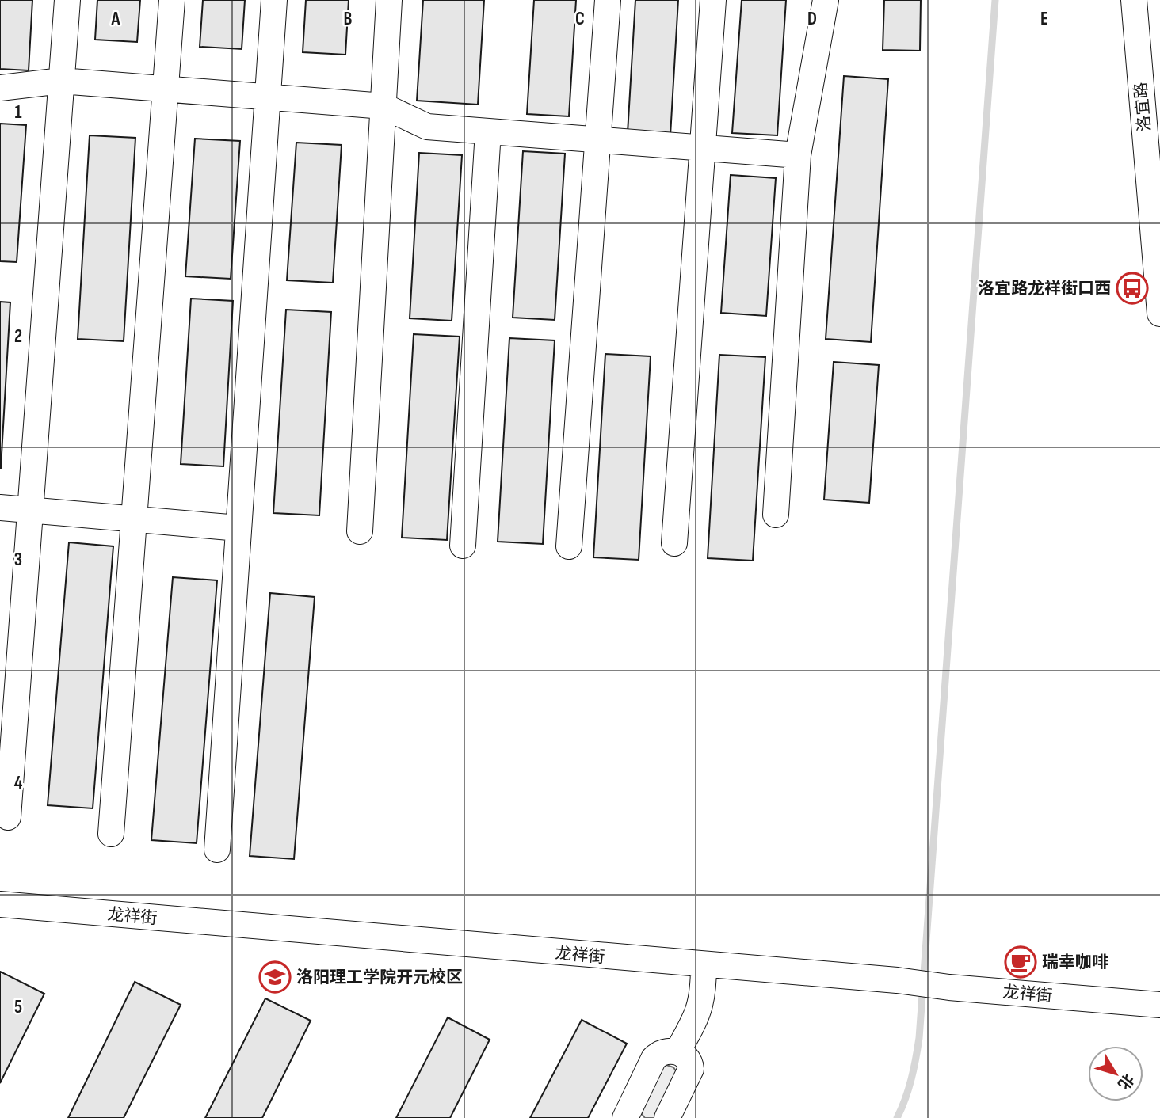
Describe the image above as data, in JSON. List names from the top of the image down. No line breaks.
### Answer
{"streets":{"street":["洛宜路","龙祥街"]},"places":{"bus stop":["洛宜路龙祥街口西"],"cafe":["瑞幸咖啡"],"school or university":["洛阳理工学院开元校区"]},"north":"bottom right","grid":{"columns":["A","B","C","D","E"],"rows":["1","2","3","4","5"]}}
